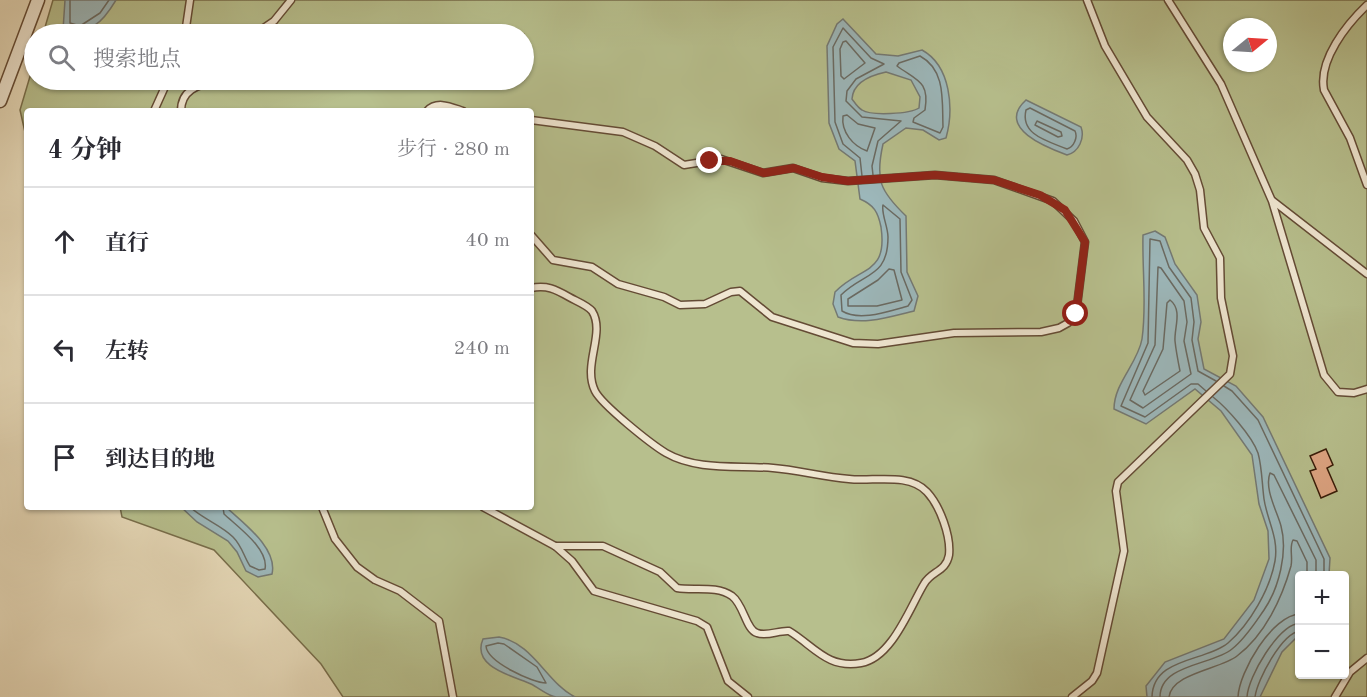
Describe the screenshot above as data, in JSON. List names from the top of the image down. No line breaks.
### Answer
{"north":"right","page":{"search":"搜索地点","heading":["4 分钟","步行 · 280 m"],"list":[["直行","40 m"],["左转","240 m"],"到达目的地"],"map_buttons":["+","−"]}}
